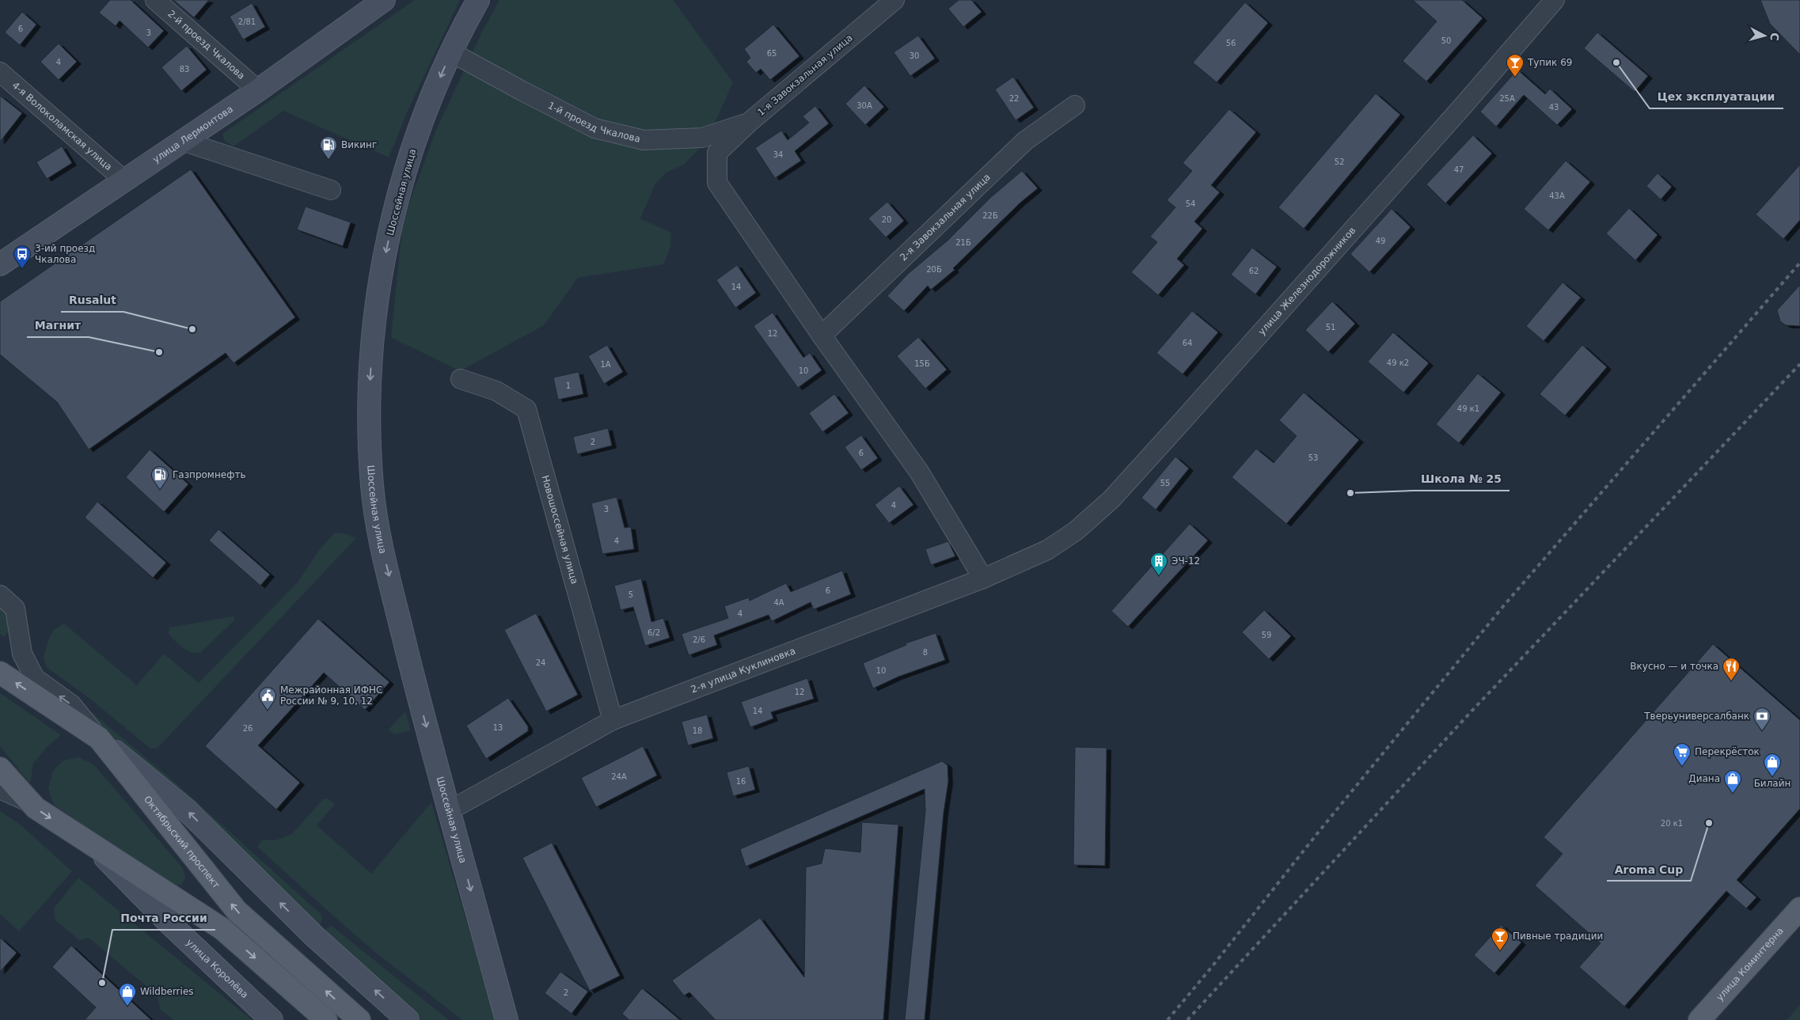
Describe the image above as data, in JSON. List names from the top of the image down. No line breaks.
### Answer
{"streets":{"main road":["улица Лермонтова","Шоссейная улица","Октябрьский проспект","улица Коминтерна","улица Королёва"],"street":["2-й проезд Чкалова","1-я Завокзальная улица","1-й проезд Чкалова","4-я Волоколамская улица","2-я Завокзальная улица","улица Железнодорожников","Новошоссейная улица","2-я улица Куклиновка"]},"crossings":[["2-й проезд Чкалова","улица Лермонтова"],["1-я Завокзальная улица","1-й проезд Чкалова"],["1-я Завокзальная улица","2-я Завокзальная улица"],["1-й проезд Чкалова","Шоссейная улица"],["4-я Волоколамская улица","улица Лермонтова"],["Шоссейная улица","2-я улица Куклиновка"],["улица Железнодорожников","2-я улица Куклиновка"],["Новошоссейная улица","2-я улица Куклиновка"]],"one_way":["Шоссейная улица"],"places":{"other":["Цех эксплуатации","Rusalut","Магнит","Школа № 25","Aroma Cup","Почта России"],"bar":["Тупик 69","Пивные традиции"],"fuel station":["Викинг","Газпромнефть"],"bus stop":["3-ий проезд Чкалова"],"building":["ЭЧ-12"],"restaurant":["Вкусно — и точка"],"public building":["Межрайонная ИФНС России № 9, 10, 12"],"bank":["Тверьуниверсалбанк"],"supermarket":["Перекрёсток"],"shop":["Билайн","Диана","Wildberries"]},"house_numbers":["2/81","6","3","50","56","65","30","4","83","22","25А","30А","43","34","52","47","43А","54","22Б","20","49","21Б","20Б","62","14","51","12","64","49 к2","15Б","1А","10","1","49 к1","2","6","53","55","4","3","4","6","5","4А","4","6/2","59","2/6","8","24","10","12","14","13","26","18","24А","16","20 к1","2"],"north":"right"}
